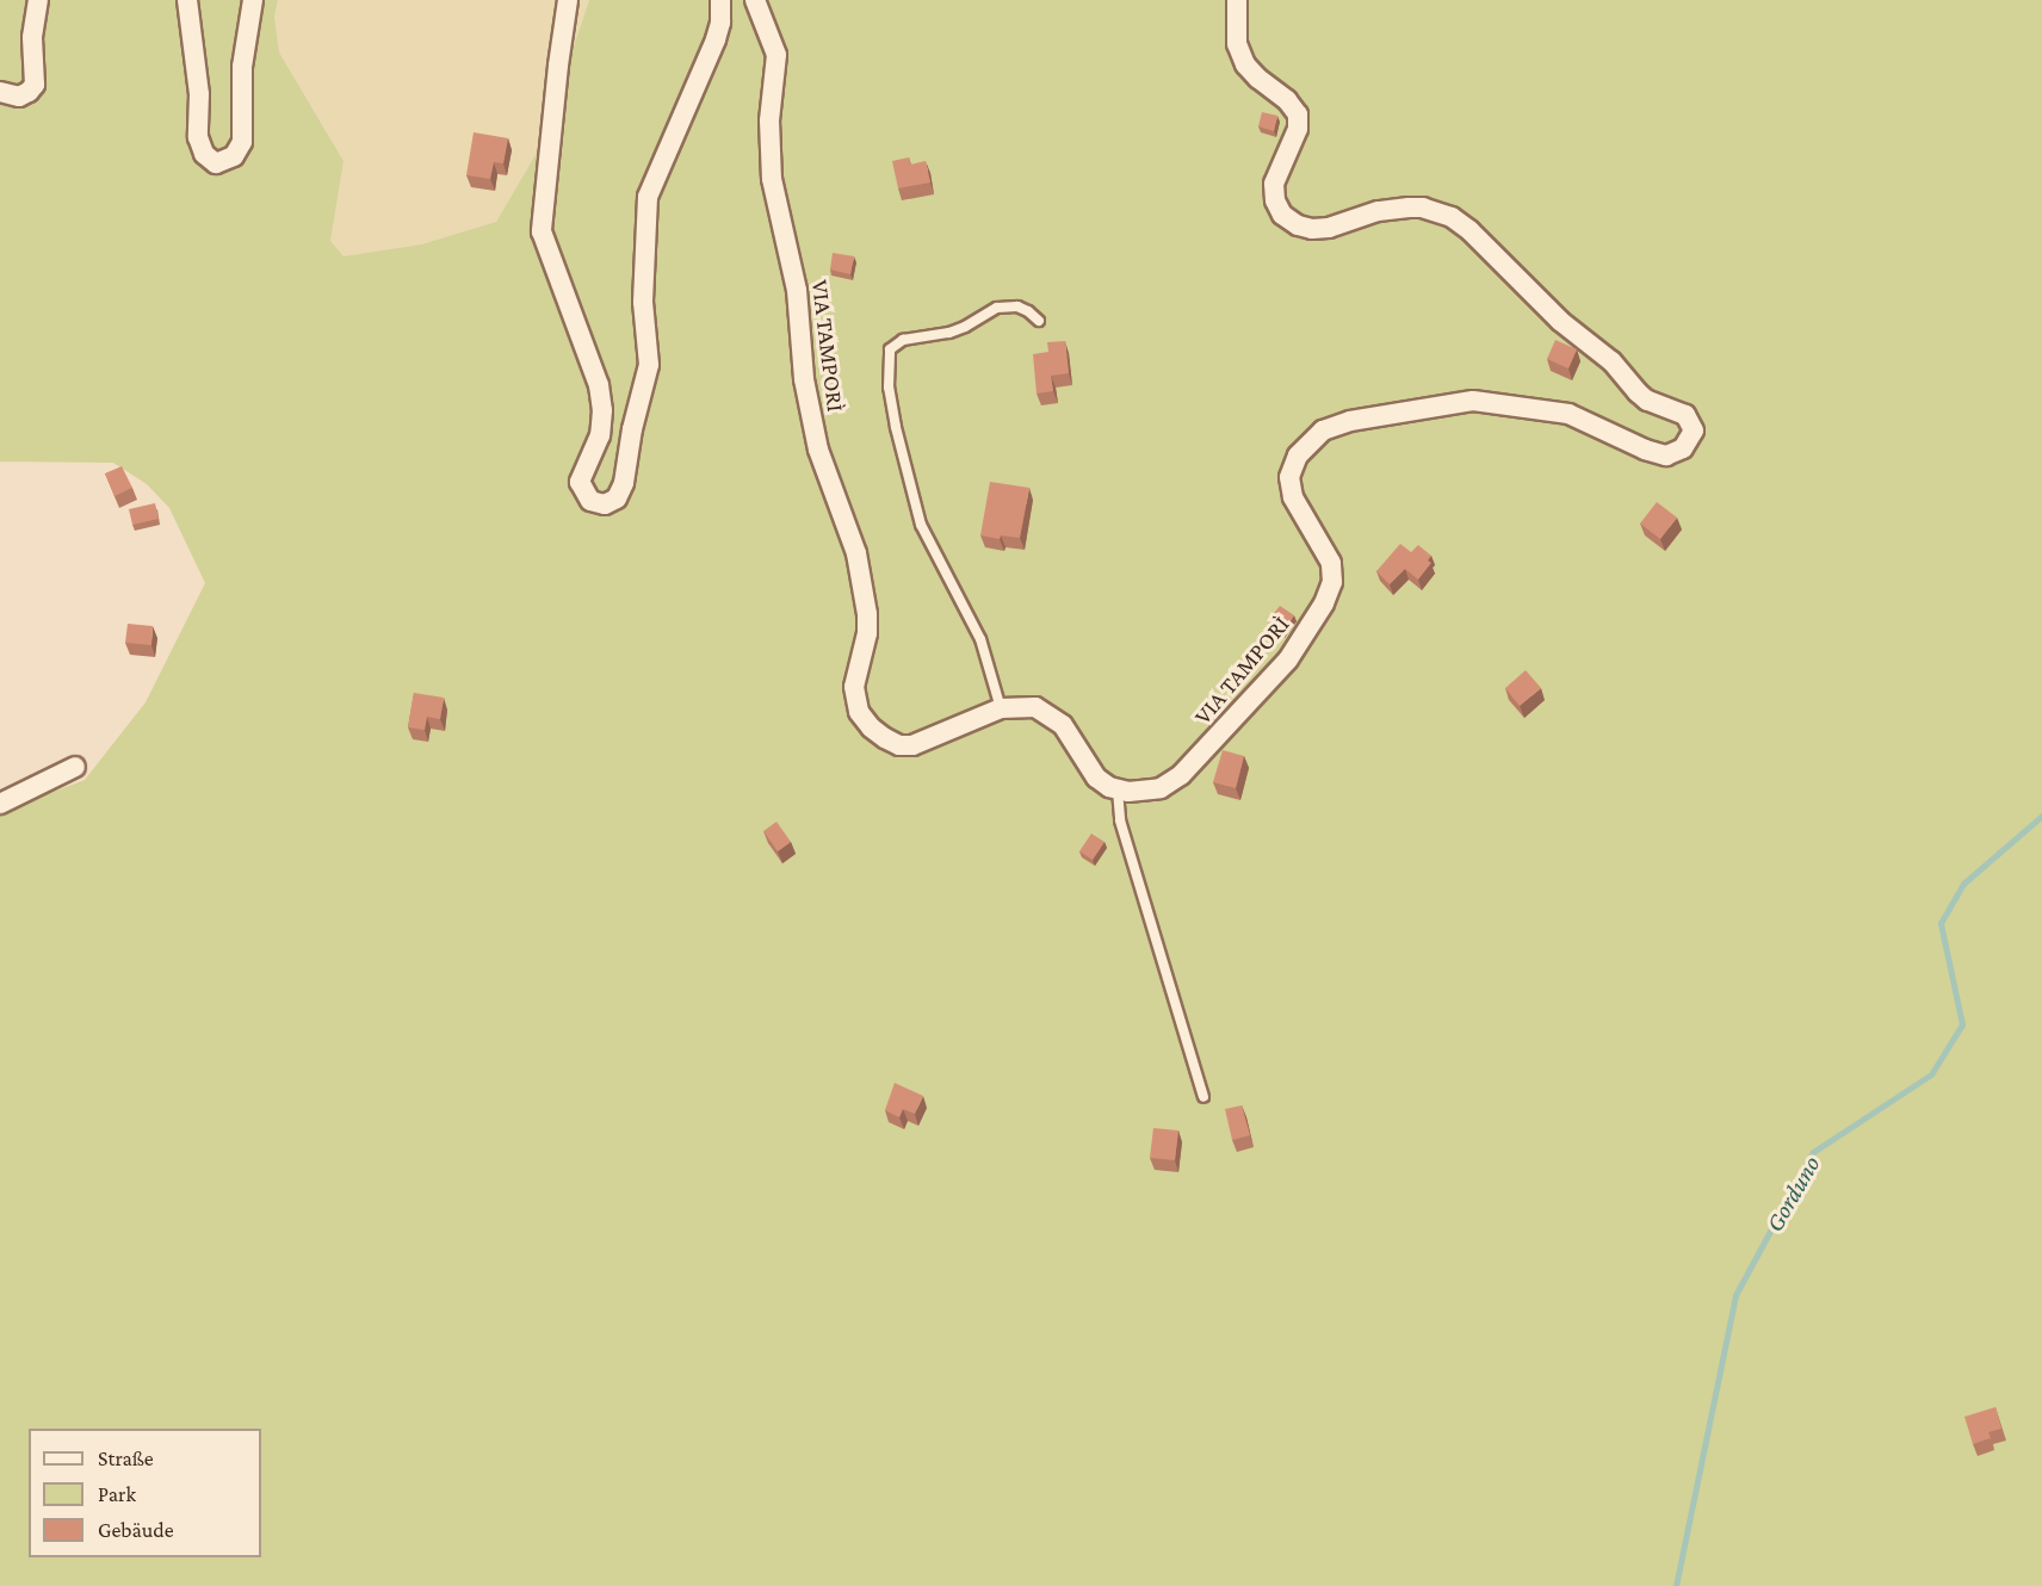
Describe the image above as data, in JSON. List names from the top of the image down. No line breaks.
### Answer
{"streets":{"street":["VIA TAMPORÌ"]},"water":["Gorduno"],"legend":["Straße","Park","Gebäude"]}
